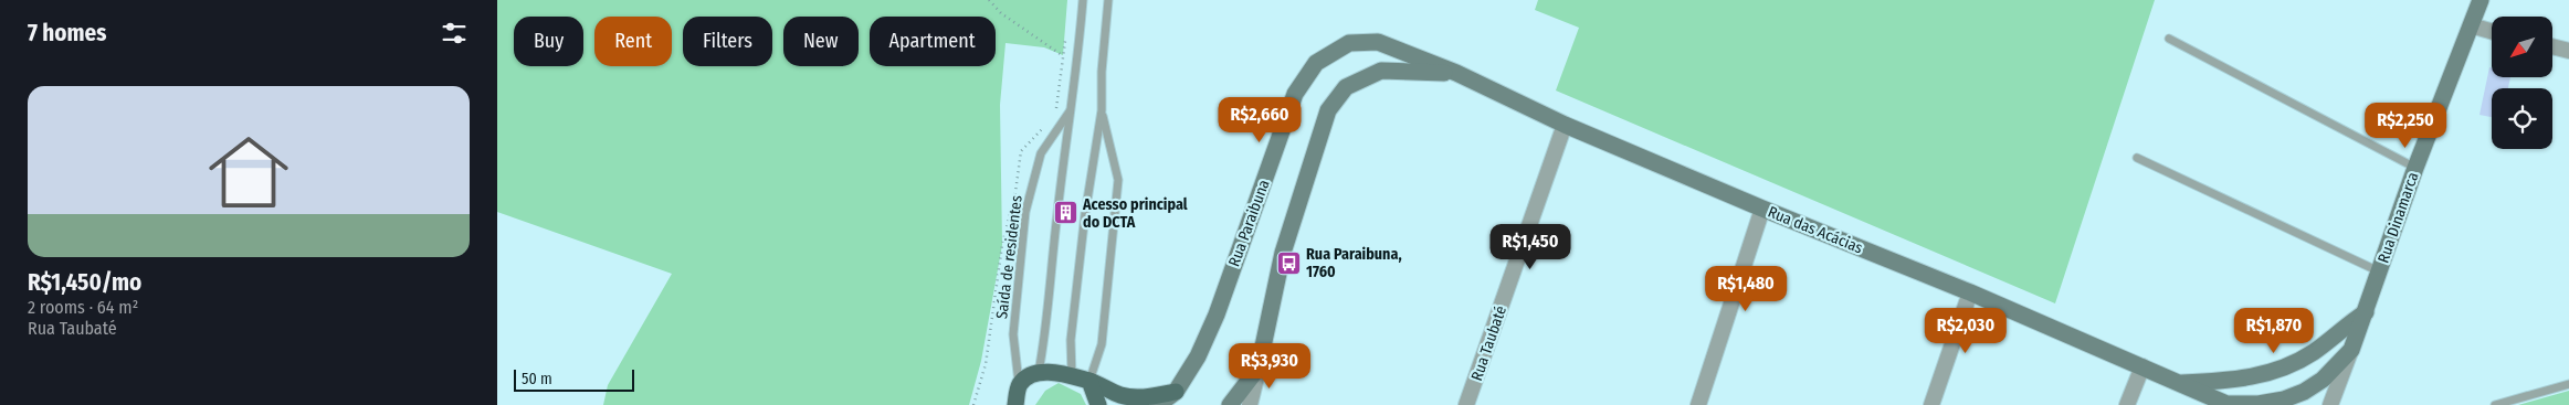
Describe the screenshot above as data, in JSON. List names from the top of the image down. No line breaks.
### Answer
{"streets":{"main road":["Rua Dinamarca","Rua Paraibuna","Rua das Acácias"],"street":["Rua Taubaté"],"lane":["Saída de residentes"]},"crossings":[["Rua Dinamarca","Rua das Acácias"],["Rua Paraibuna","Rua das Acácias"],["Rua das Acácias","Rua Taubaté"]],"places":{"building":["Acesso principal do DCTA"],"bus stop":["Rua Paraibuna, 1760"]},"scale_bar":"50 m","north":"bottom left","page":{"heading":"7 homes","chip":["Buy","Rent","Filters","New","Apartment"],"list":[{"name":"R$1,450/mo","note":"2 rooms · 64 m² · Rua Taubaté"}],"price":["R$2,660","R$2,250","R$1,450","R$1,480","R$2,030","R$1,870","R$3,930"],"scale":"50 m"}}
